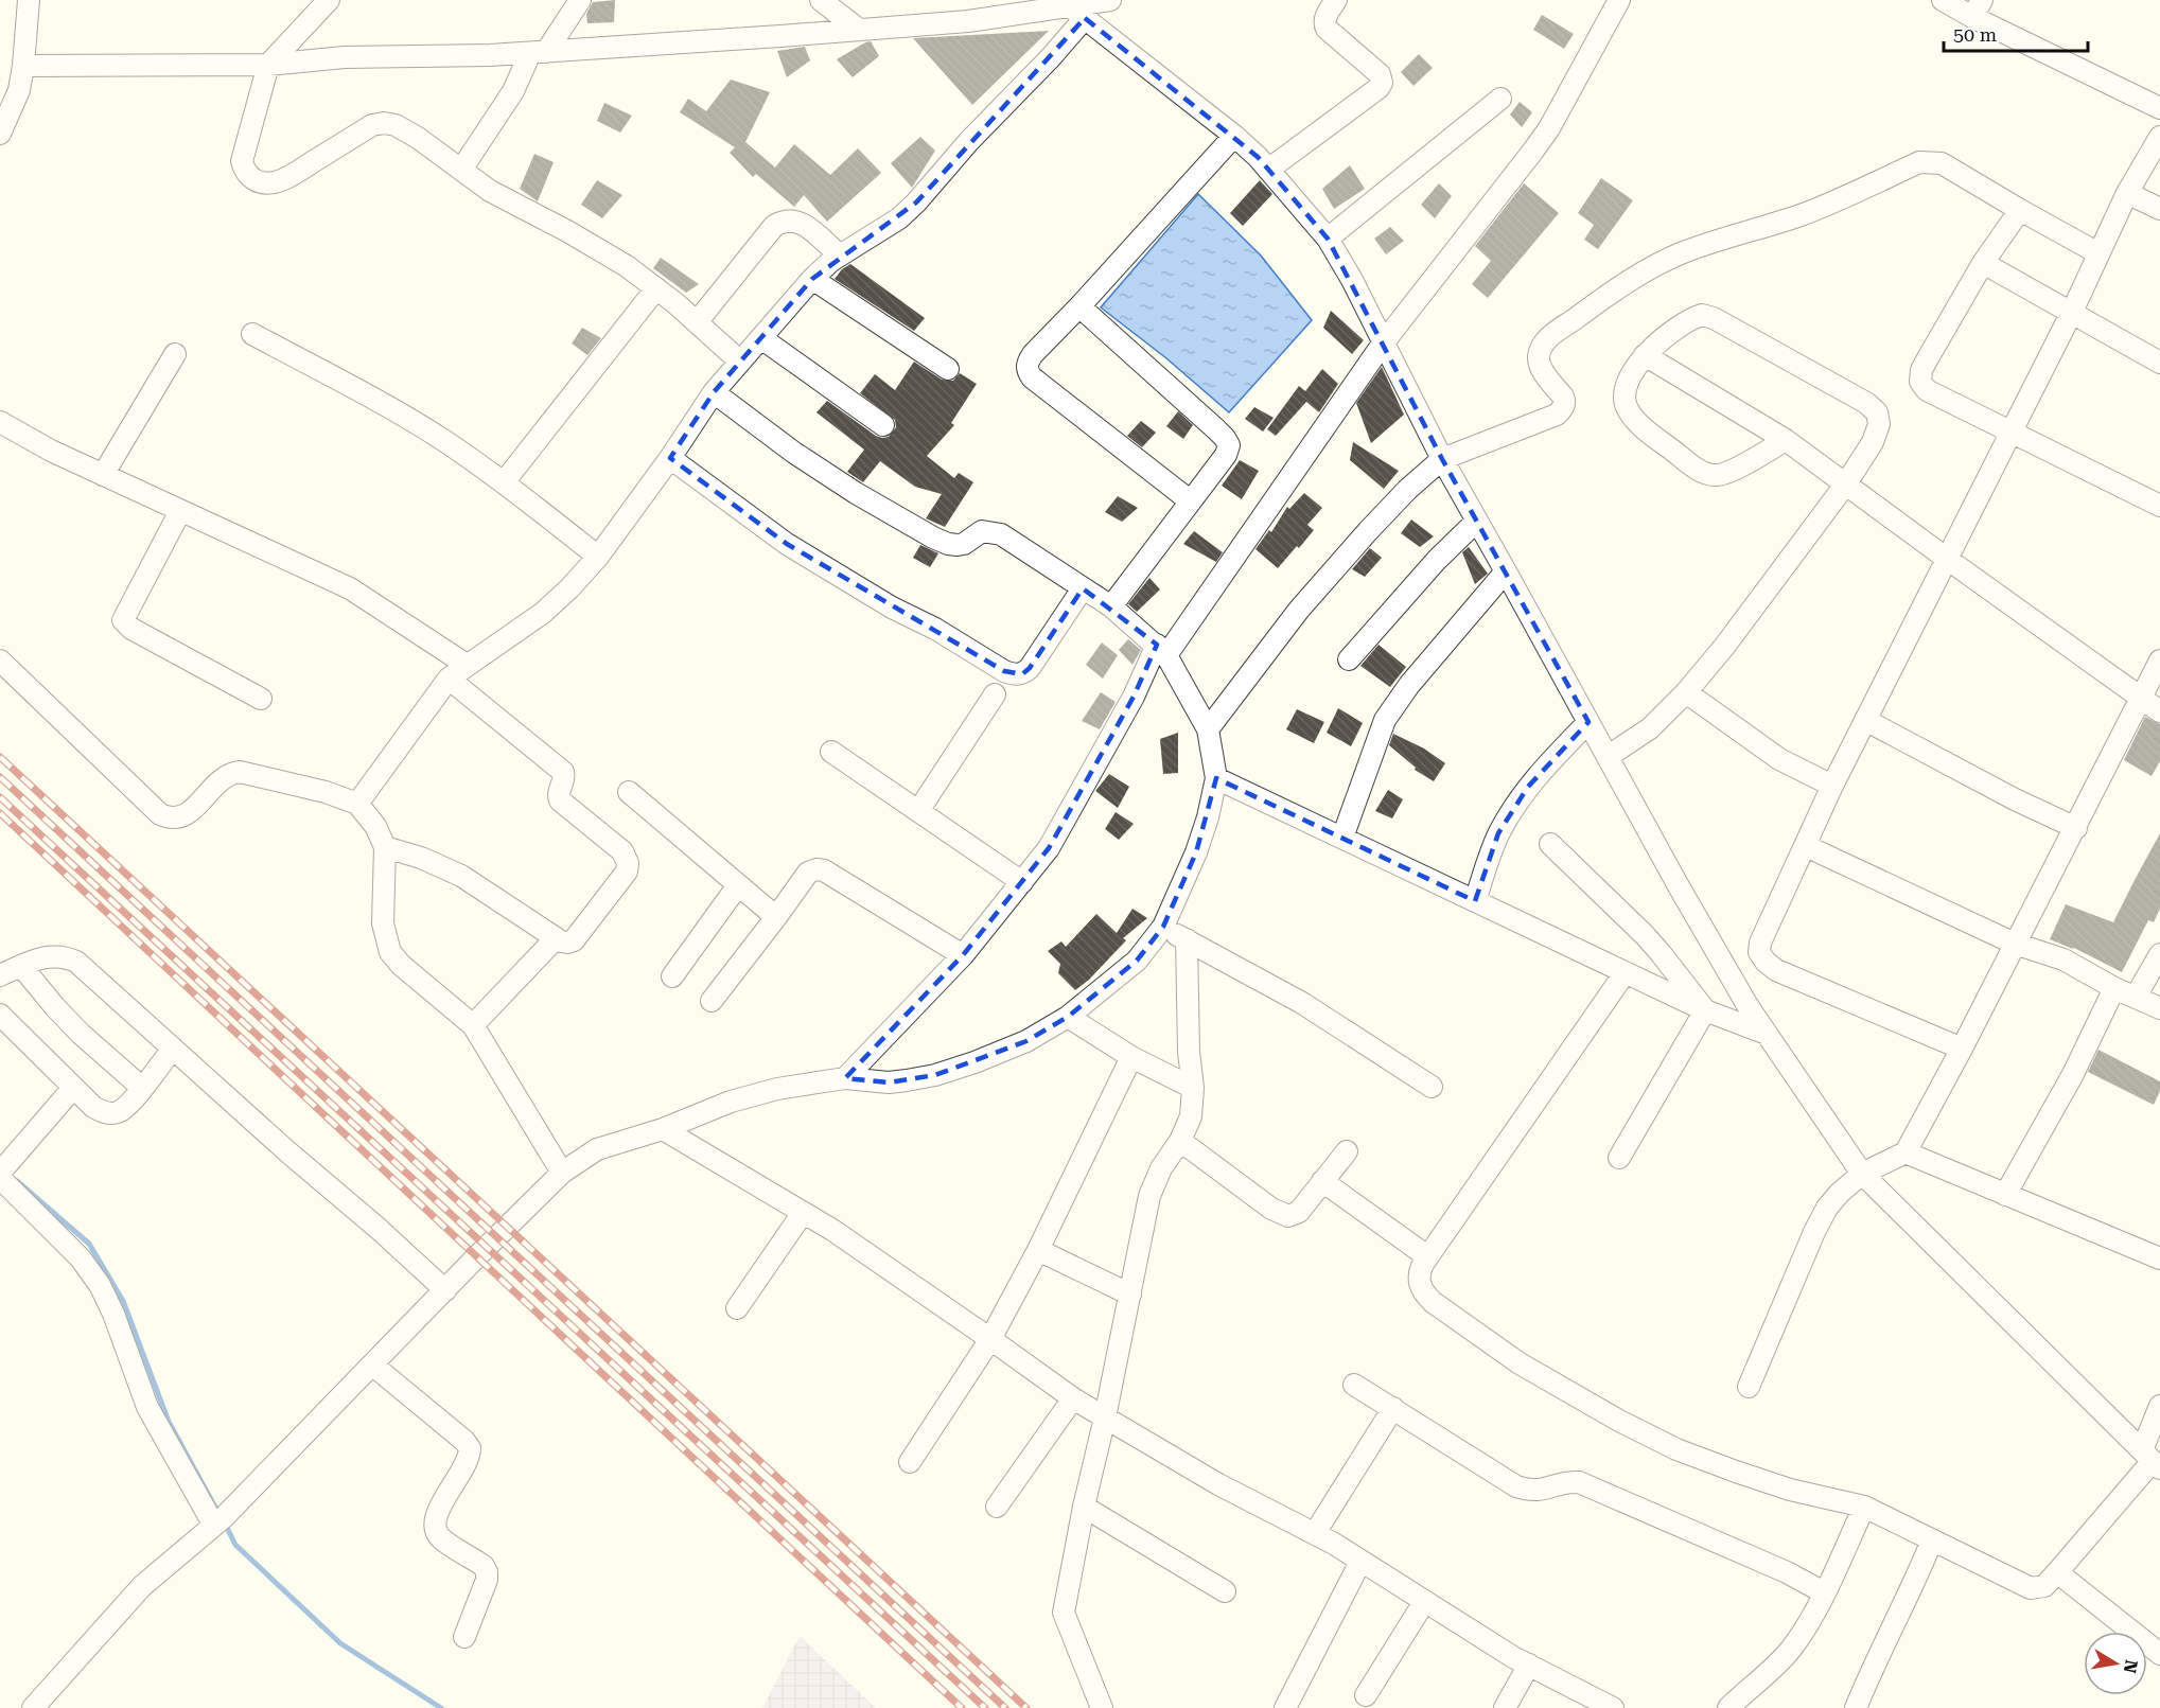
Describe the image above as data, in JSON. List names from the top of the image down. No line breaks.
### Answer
{"scale_bar":"50 m","north":"right"}
